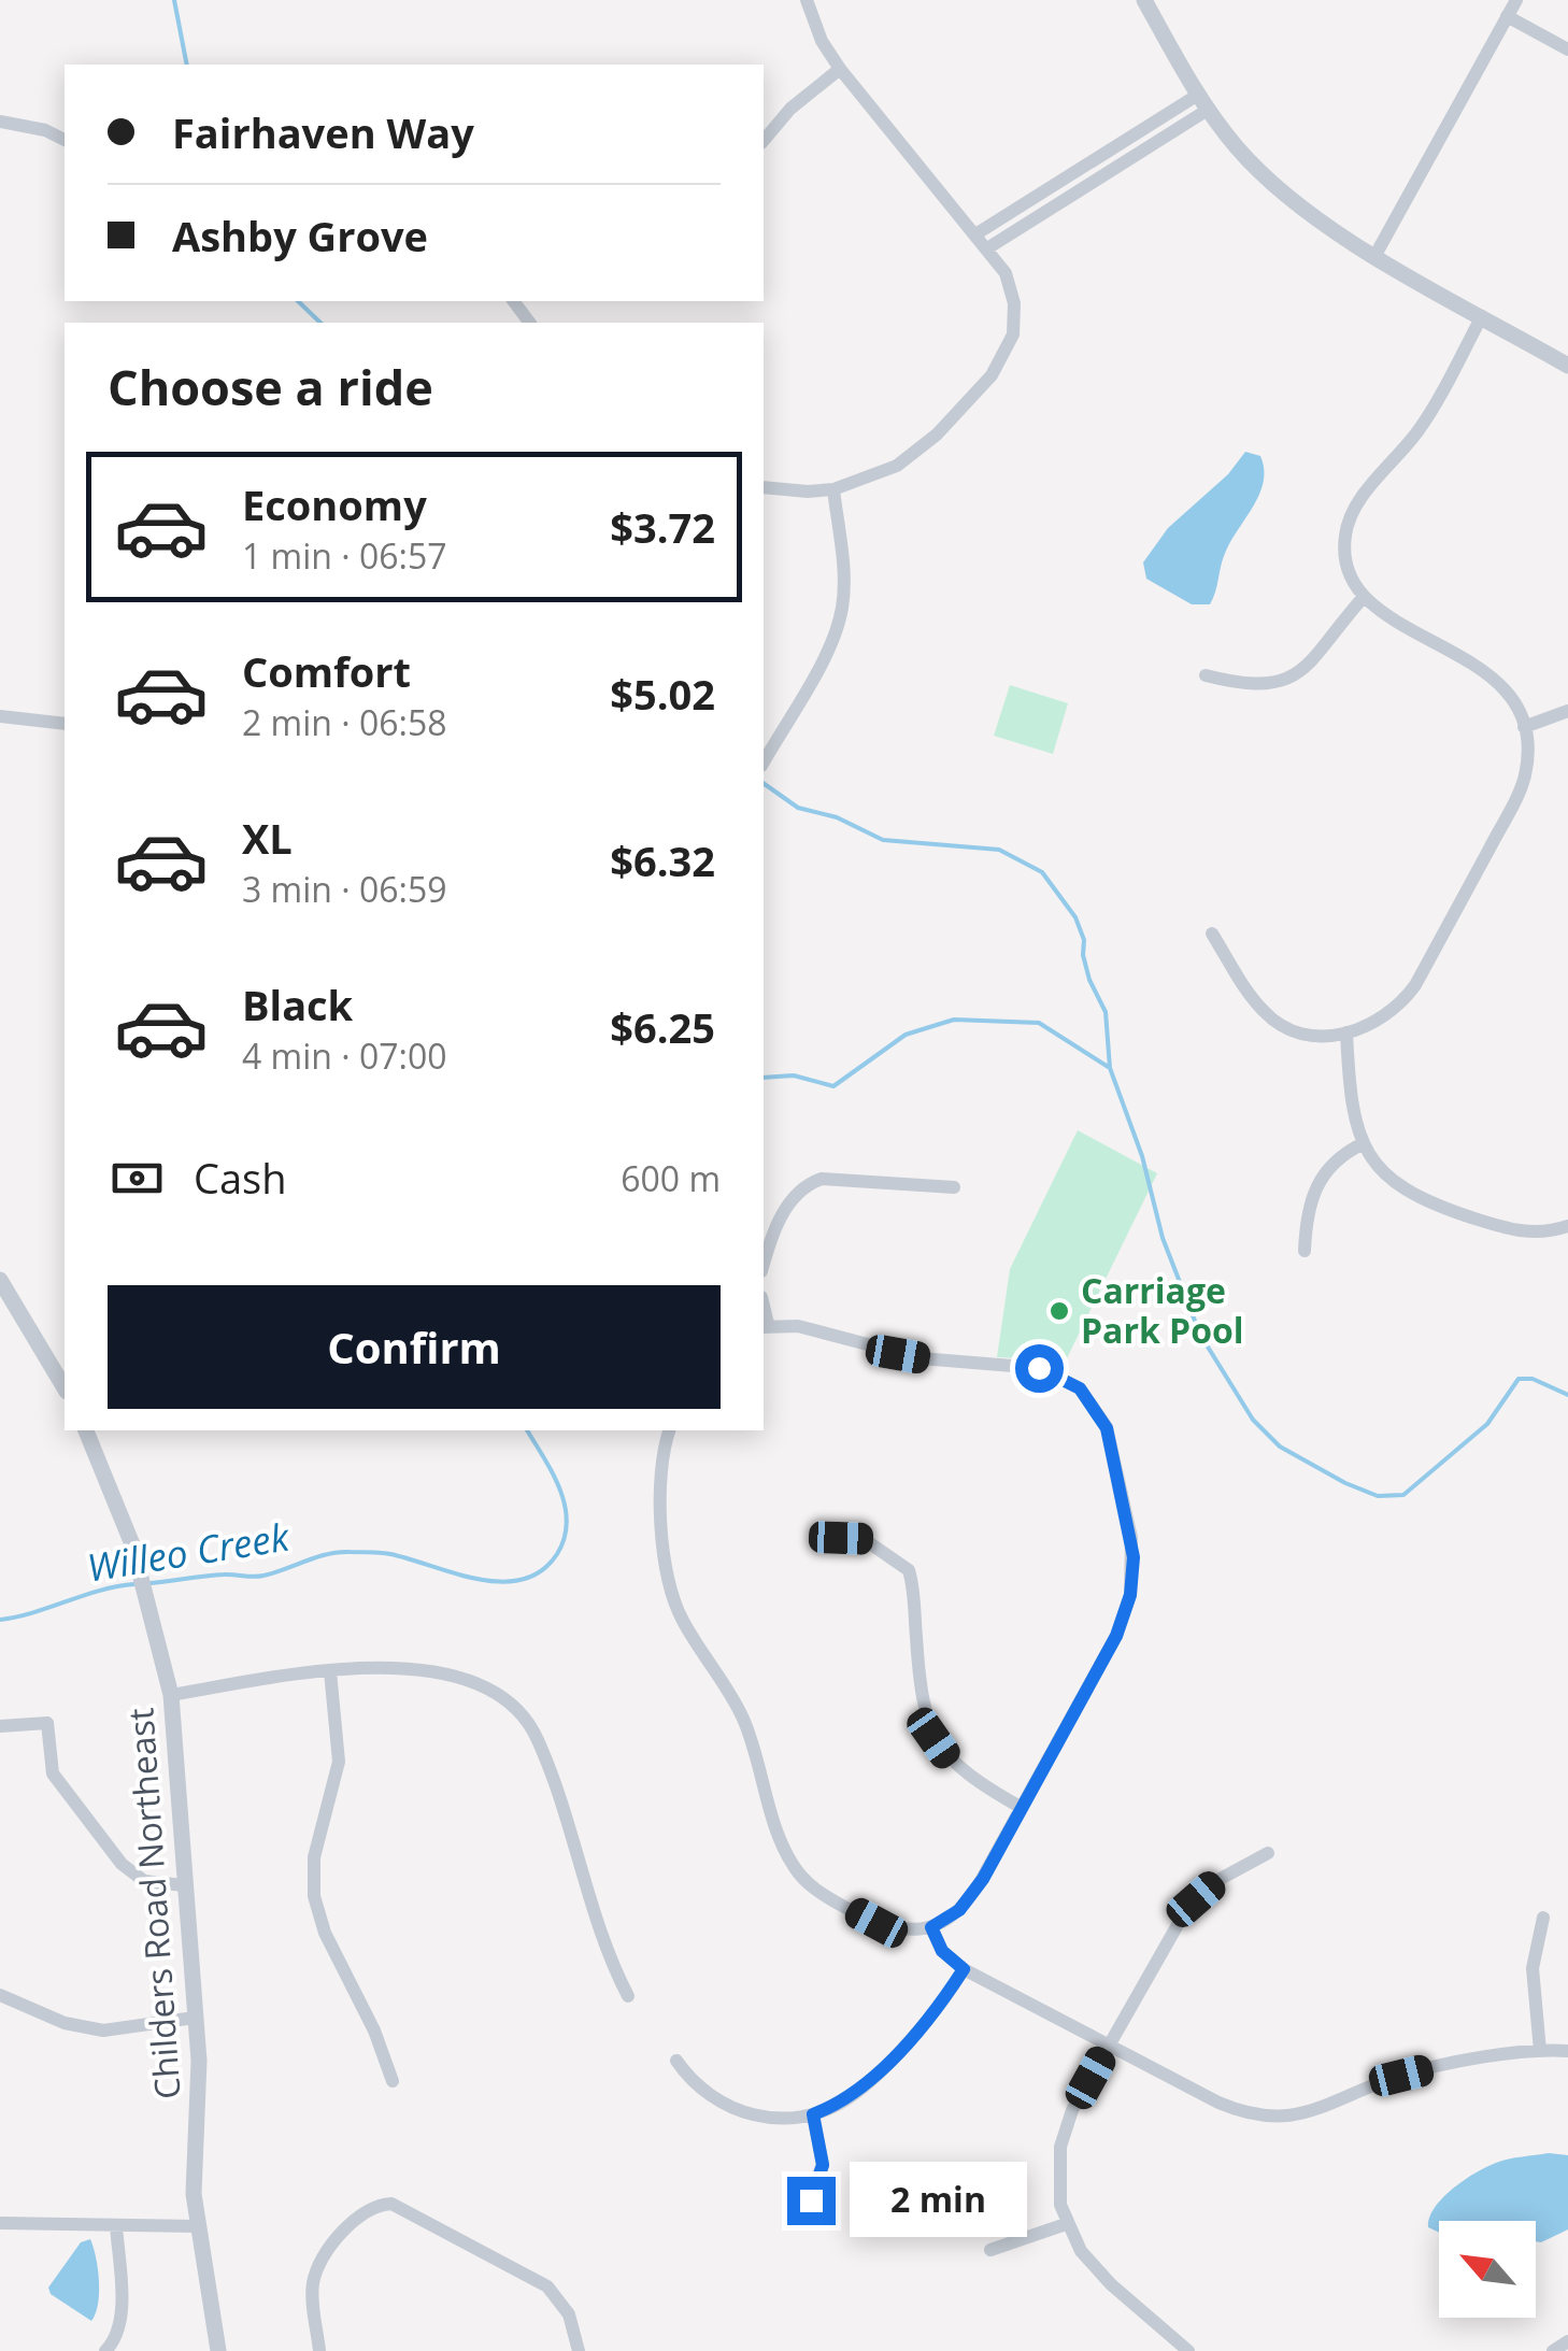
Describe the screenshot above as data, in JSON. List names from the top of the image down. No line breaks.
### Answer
{"streets":{"street":["Childers Road Northeast"]},"water":["Willeo Creek"],"places":["Carriage Park Pool"],"north":"top left","page":{"banner":["Fairhaven Way","Ashby Grove"],"heading":"Choose a ride","list":[{"name":"Economy","note":"1 min · 06:57","value":"$3.72"},{"name":"Comfort","note":"2 min · 06:58","value":"$5.02"},{"name":"XL","note":"3 min · 06:59","value":"$6.32"},{"name":"Black","note":"4 min · 07:00","value":"$6.25"}],"pay":["Cash","600 m"],"buttons":"Confirm","bubble":"2 min"}}
